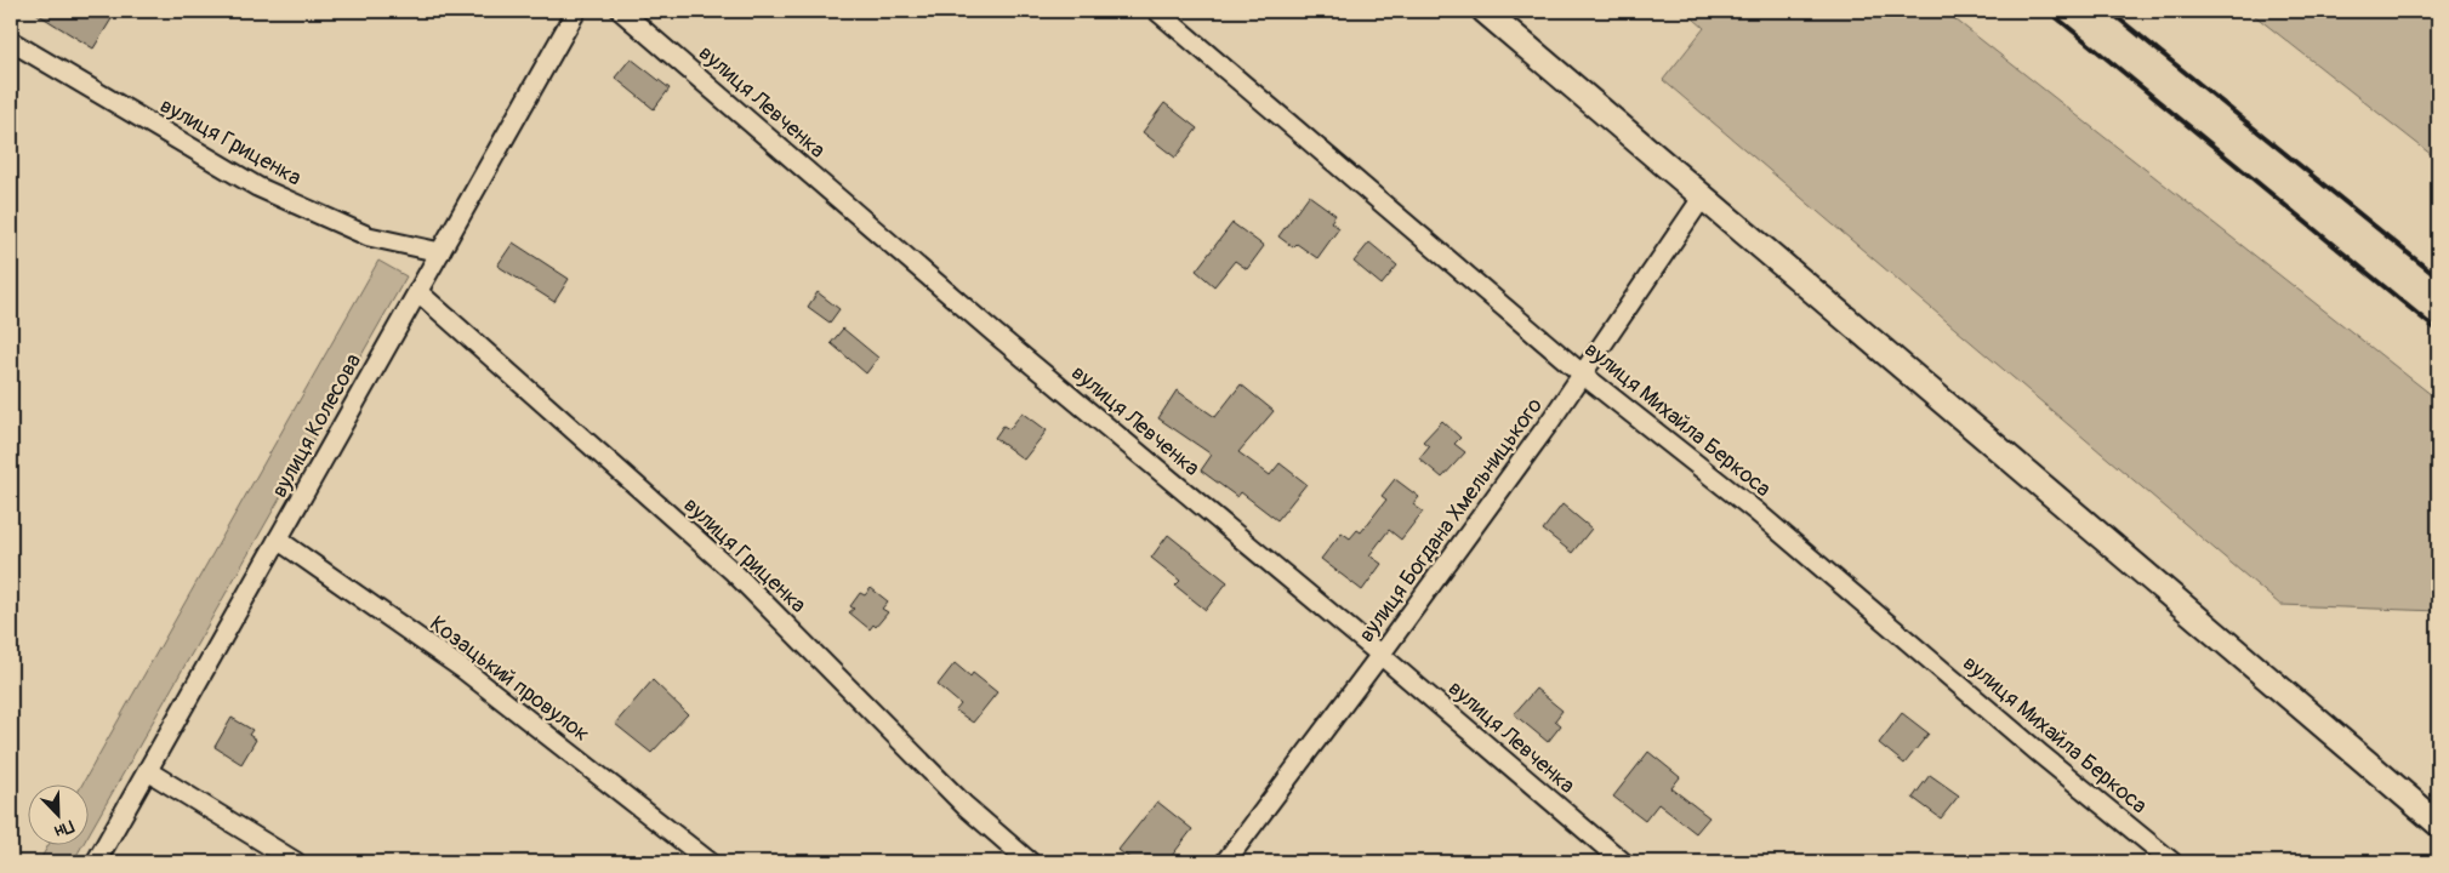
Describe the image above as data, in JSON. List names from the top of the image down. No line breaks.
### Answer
{"streets":{"street":["вулиця Левченка","вулиця Гриценка","вулиця Михайла Беркоса","вулиця Колесова","вулиця Богдана Хмельницького","Козацький провулок"]},"crossings":[["вулиця Левченка","вулиця Богдана Хмельницького"],["вулиця Гриценка","вулиця Колесова"],["вулиця Михайла Беркоса","вулиця Богдана Хмельницького"],["вулиця Колесова","Козацький провулок"]],"north":"bottom right"}
